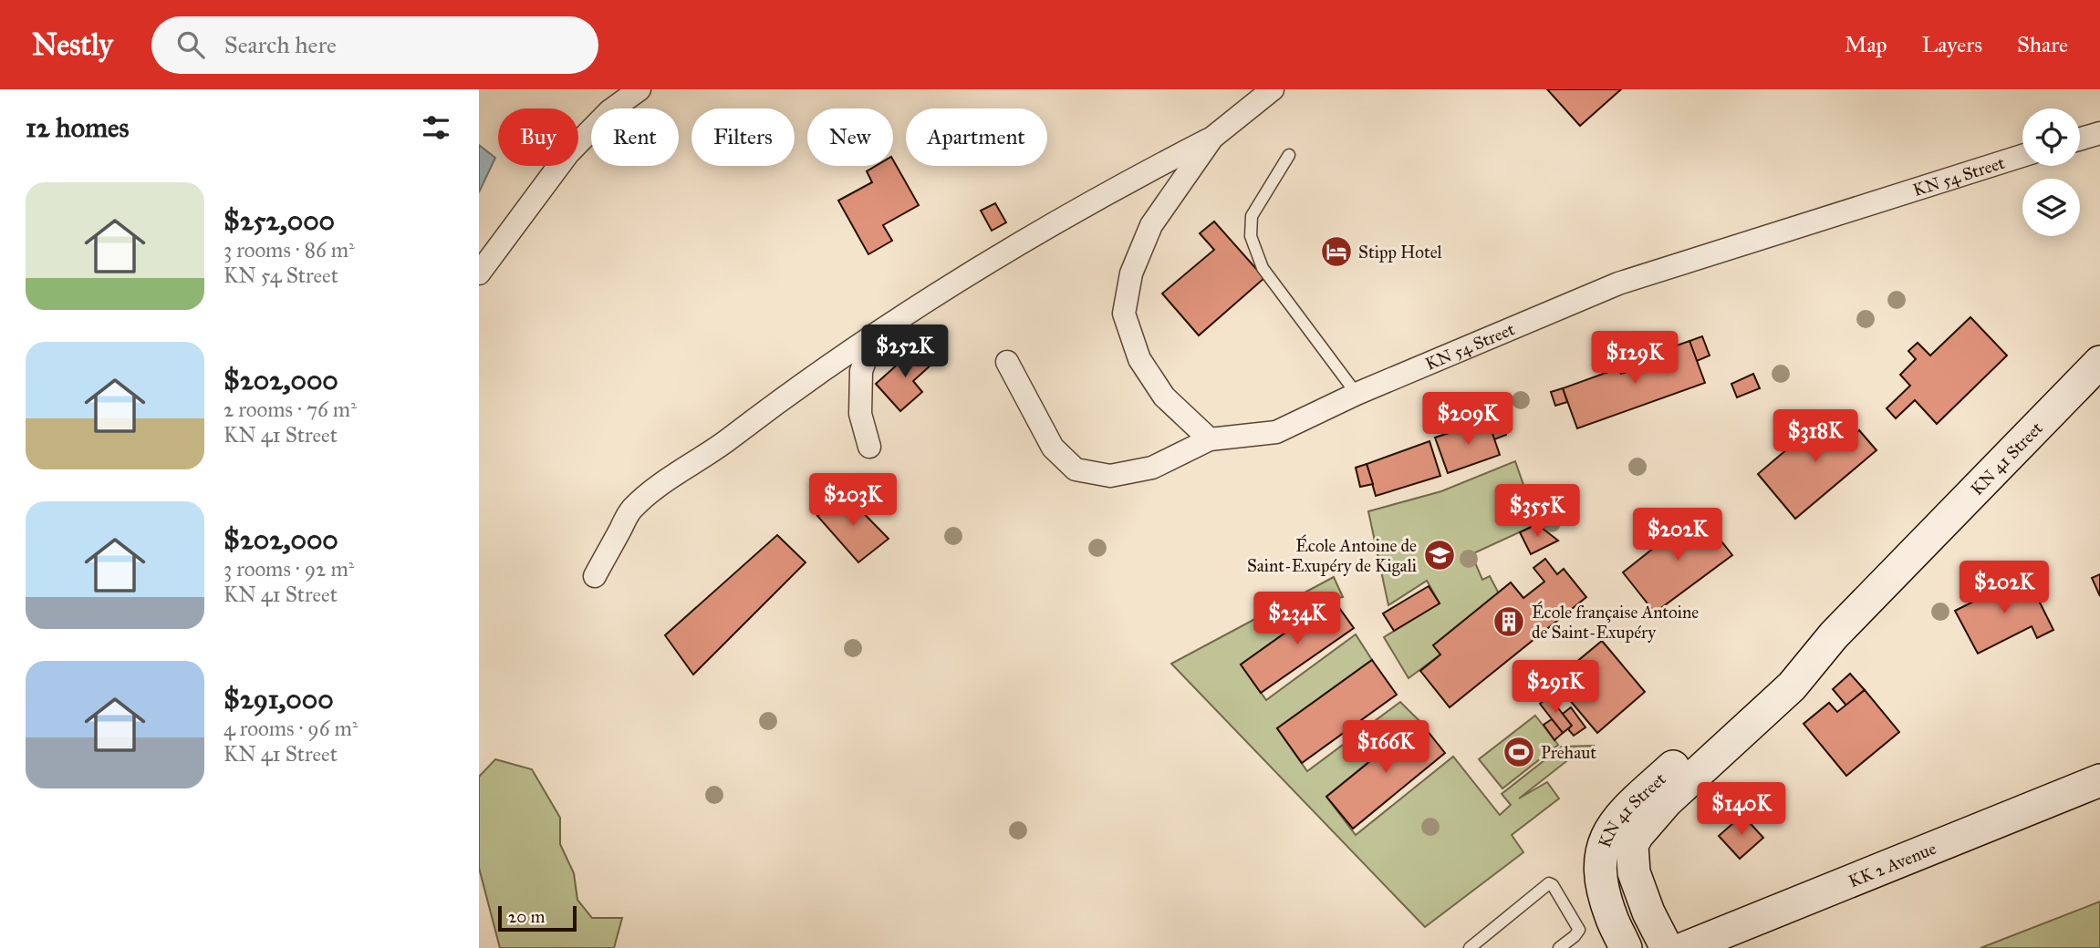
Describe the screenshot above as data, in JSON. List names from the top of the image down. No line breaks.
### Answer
{"streets":{"main road":["KN 41 Street","KK 2 Avenue"],"street":["KN 54 Street"]},"places":{"hotel":["Stipp Hotel"],"school or university":["École Antoine de Saint-Exupéry de Kigali"],"building":["École française Antoine de Saint-Exupéry"],"sports":["Prehaut"]},"scale_bar":"20 m","page":{"header":"Nestly","search":"Search here","nav":["Map","Layers","Share"],"heading":"12 homes","chip":["Buy","Rent","Filters","New","Apartment"],"list":[{"name":"$252,000","note":"3 rooms · 86 m² · KN 54 Street"},{"name":"$202,000","note":"2 rooms · 76 m² · KN 41 Street"},{"name":"$202,000","note":"3 rooms · 92 m² · KN 41 Street"},{"name":"$291,000","note":"4 rooms · 96 m² · KN 41 Street"}],"price":["$252K","$129K","$209K","$318K","$203K","$355K","$202K","$202K","$234K","$291K","$166K","$140K"],"scale":"20 m"}}
